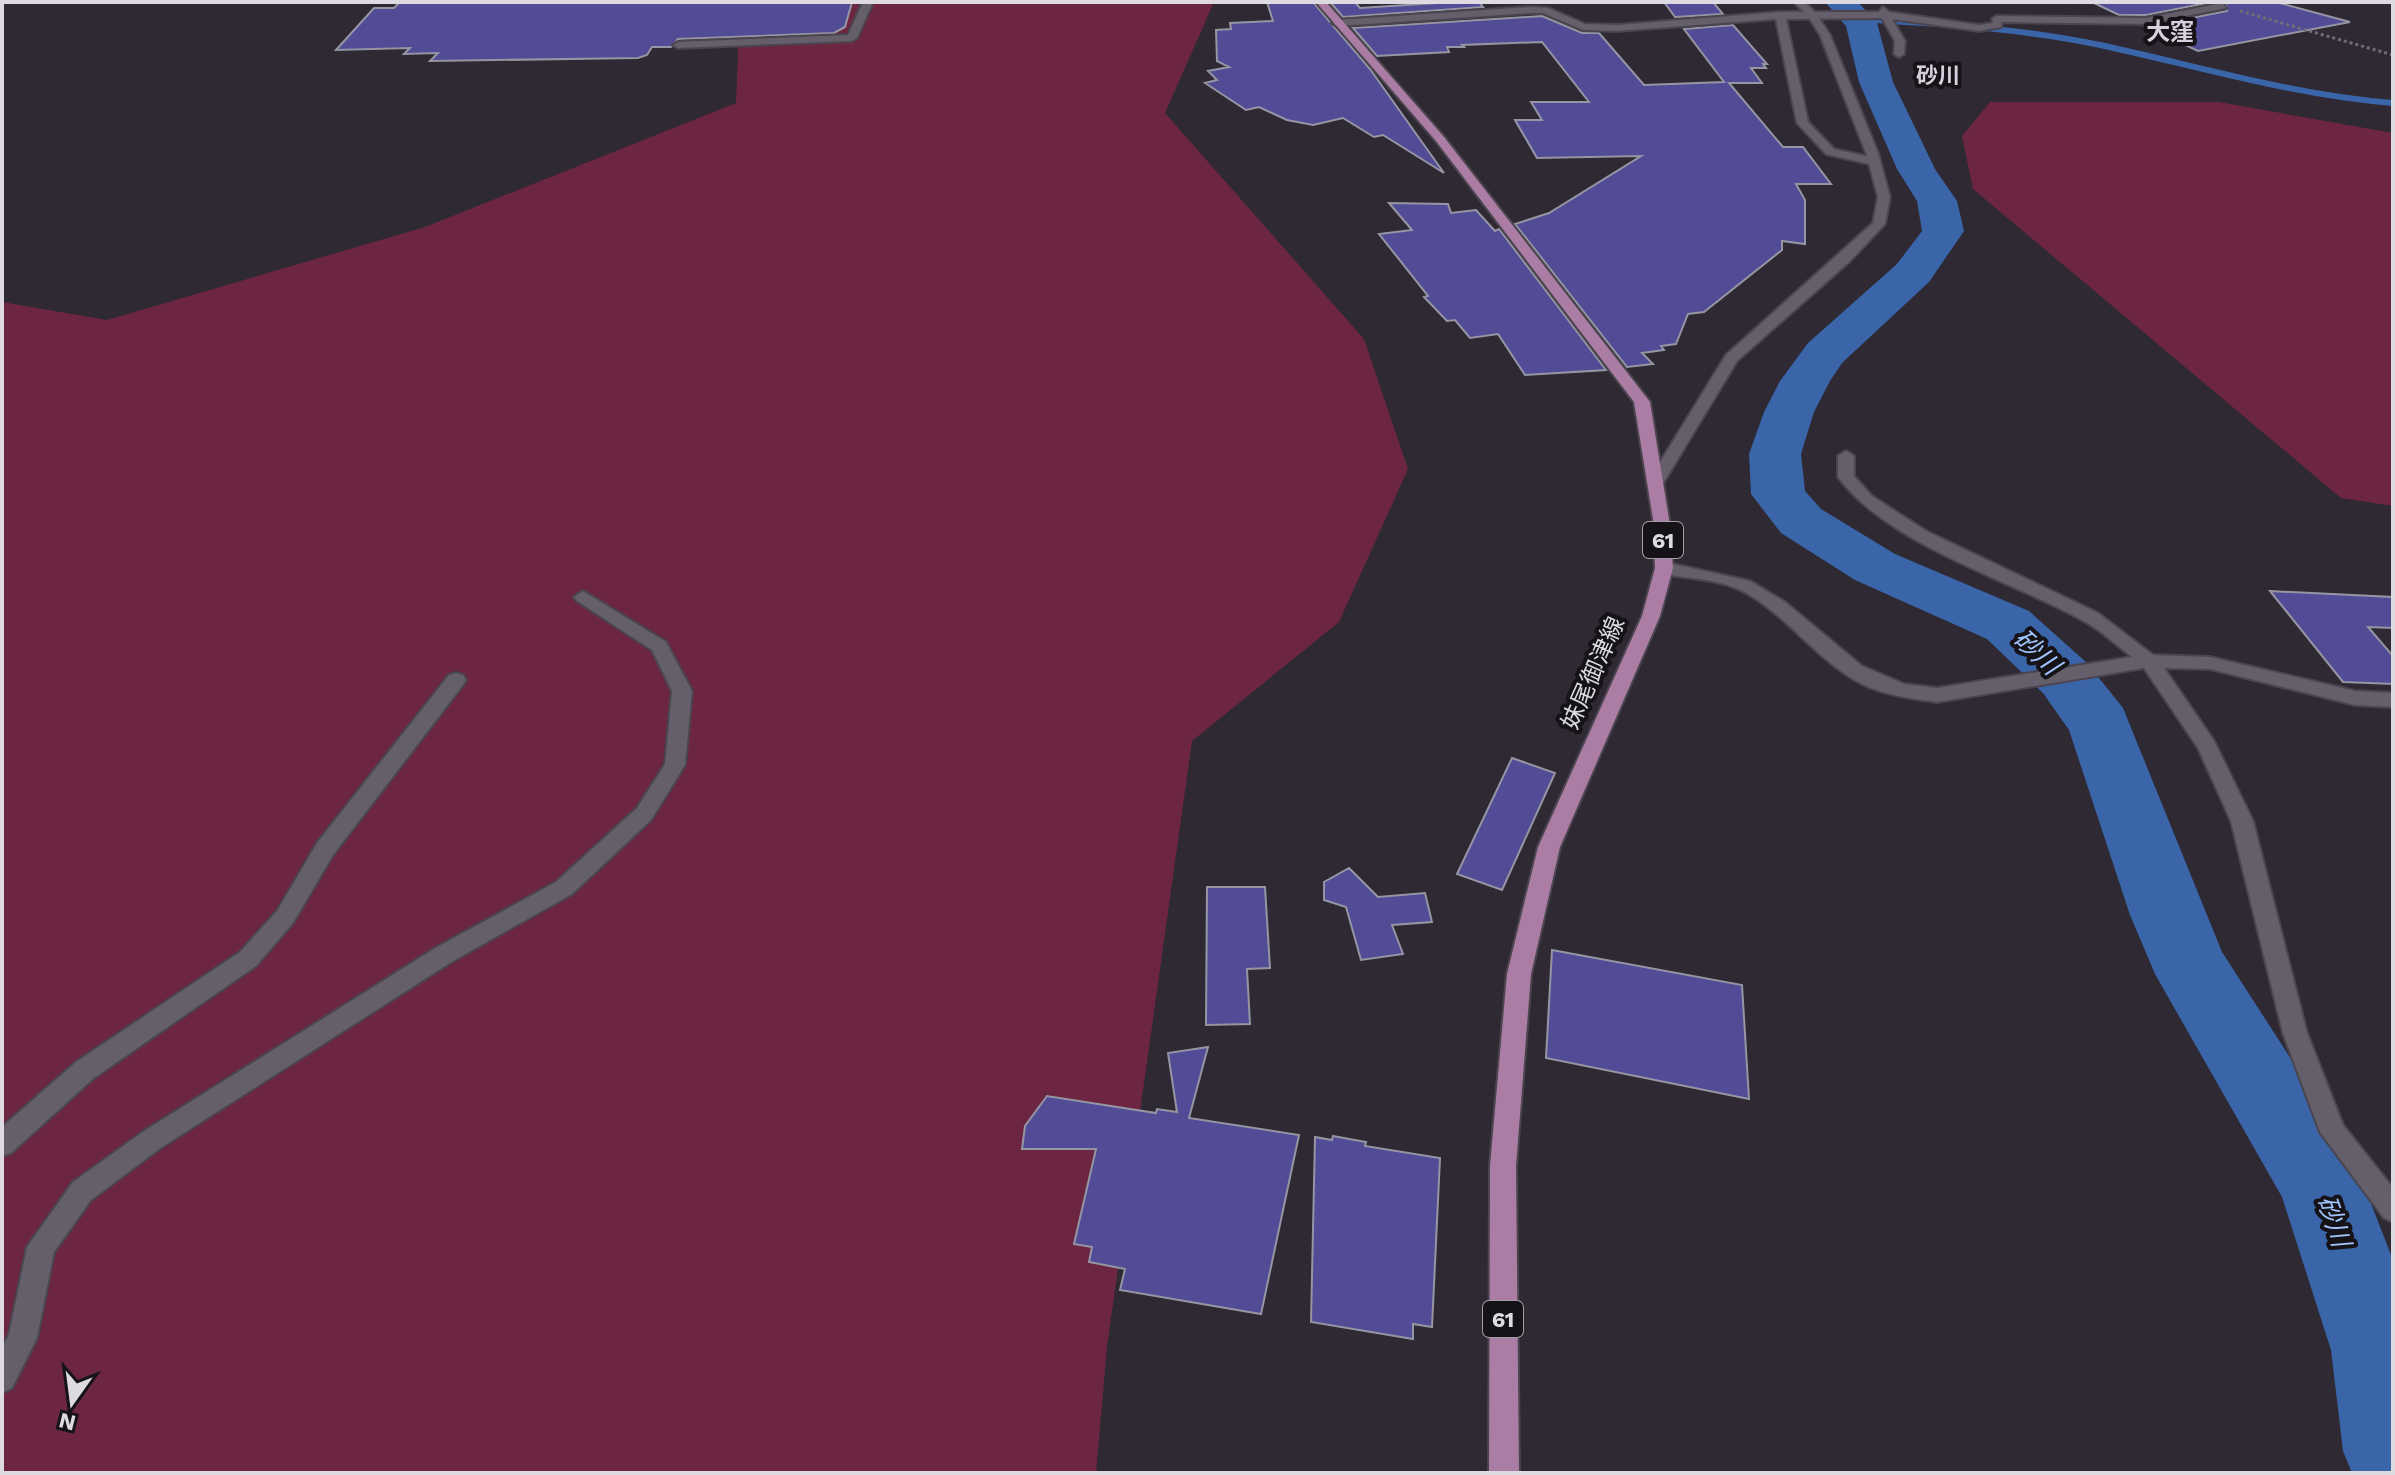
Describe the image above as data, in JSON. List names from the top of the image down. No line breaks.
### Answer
{"streets":{"main road":["61","妹尾御津線"]},"districts":["大窪","砂川"],"water":["砂川"],"north":"bottom"}
